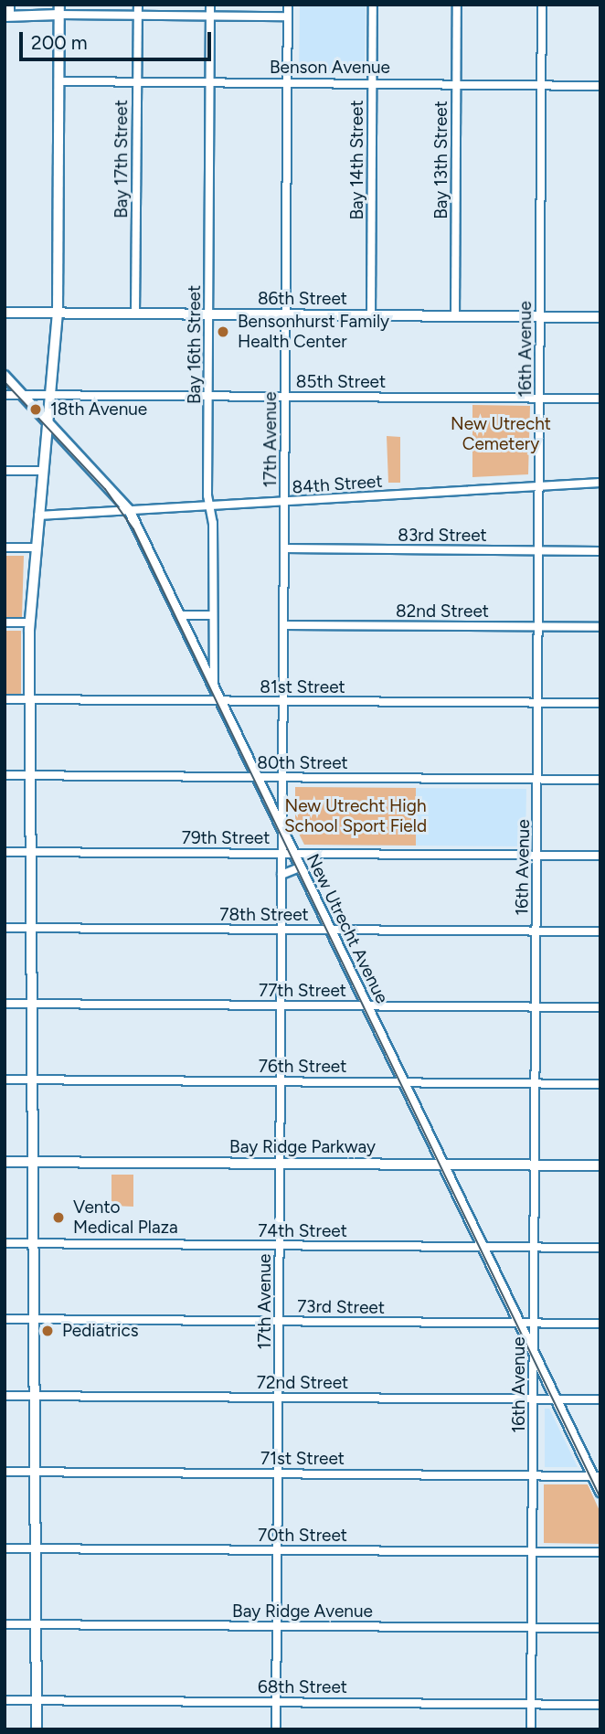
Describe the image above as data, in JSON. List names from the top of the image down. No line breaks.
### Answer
{"streets":{"street":["Benson Avenue","Bay 17th Street","Bay 14th Street","Bay 13th Street","86th Street","Bay 16th Street","16th Avenue","85th Street","17th Avenue","84th Street","83rd Street","82nd Street","81st Street","80th Street","79th Street","78th Street","New Utrecht Avenue","77th Street","76th Street","Bay Ridge Parkway","74th Street","73rd Street","72nd Street","71st Street","70th Street","Bay Ridge Avenue","68th Street"]},"crossings":[["Benson Avenue","Bay 17th Street"],["Benson Avenue","Bay 14th Street"],["Benson Avenue","Bay 13th Street"],["Benson Avenue","Bay 16th Street"],["Benson Avenue","16th Avenue"],["Benson Avenue","17th Avenue"],["Bay 17th Street","86th Street"],["Bay 14th Street","86th Street"],["Bay 13th Street","86th Street"],["86th Street","Bay 16th Street"],["86th Street","16th Avenue"],["86th Street","17th Avenue"],["Bay 16th Street","85th Street"],["Bay 16th Street","84th Street"],["Bay 16th Street","New Utrecht Avenue"],["16th Avenue","85th Street"],["16th Avenue","84th Street"],["16th Avenue","83rd Street"],["16th Avenue","82nd Street"],["16th Avenue","81st Street"],["16th Avenue","80th Street"],["16th Avenue","79th Street"],["16th Avenue","78th Street"],["16th Avenue","New Utrecht Avenue"],["16th Avenue","77th Street"],["16th Avenue","76th Street"],["16th Avenue","Bay Ridge Parkway"],["16th Avenue","74th Street"],["16th Avenue","73rd Street"],["16th Avenue","72nd Street"],["16th Avenue","71st Street"],["16th Avenue","70th Street"],["16th Avenue","Bay Ridge Avenue"],["16th Avenue","68th Street"],["85th Street","17th Avenue"],["85th Street","New Utrecht Avenue"],["17th Avenue","84th Street"],["17th Avenue","83rd Street"],["17th Avenue","82nd Street"],["17th Avenue","81st Street"],["17th Avenue","80th Street"],["17th Avenue","79th Street"],["17th Avenue","78th Street"],["17th Avenue","New Utrecht Avenue"],["17th Avenue","77th Street"],["17th Avenue","76th Street"],["17th Avenue","Bay Ridge Parkway"],["17th Avenue","74th Street"],["17th Avenue","73rd Street"],["17th Avenue","72nd Street"],["17th Avenue","71st Street"],["17th Avenue","70th Street"],["17th Avenue","Bay Ridge Avenue"],["17th Avenue","68th Street"],["84th Street","New Utrecht Avenue"],["81st Street","New Utrecht Avenue"],["80th Street","New Utrecht Avenue"],["79th Street","New Utrecht Avenue"],["78th Street","New Utrecht Avenue"],["New Utrecht Avenue","77th Street"],["New Utrecht Avenue","76th Street"],["New Utrecht Avenue","Bay Ridge Parkway"],["New Utrecht Avenue","74th Street"],["New Utrecht Avenue","73rd Street"],["New Utrecht Avenue","72nd Street"],["New Utrecht Avenue","71st Street"]],"parks":["New Utrecht Cemetery","New Utrecht High School Sport Field"],"places":["Bensonhurst Family Health Center","18th Avenue","Vento Medical Plaza","Pediatrics"],"scale_bar":"200 m"}
